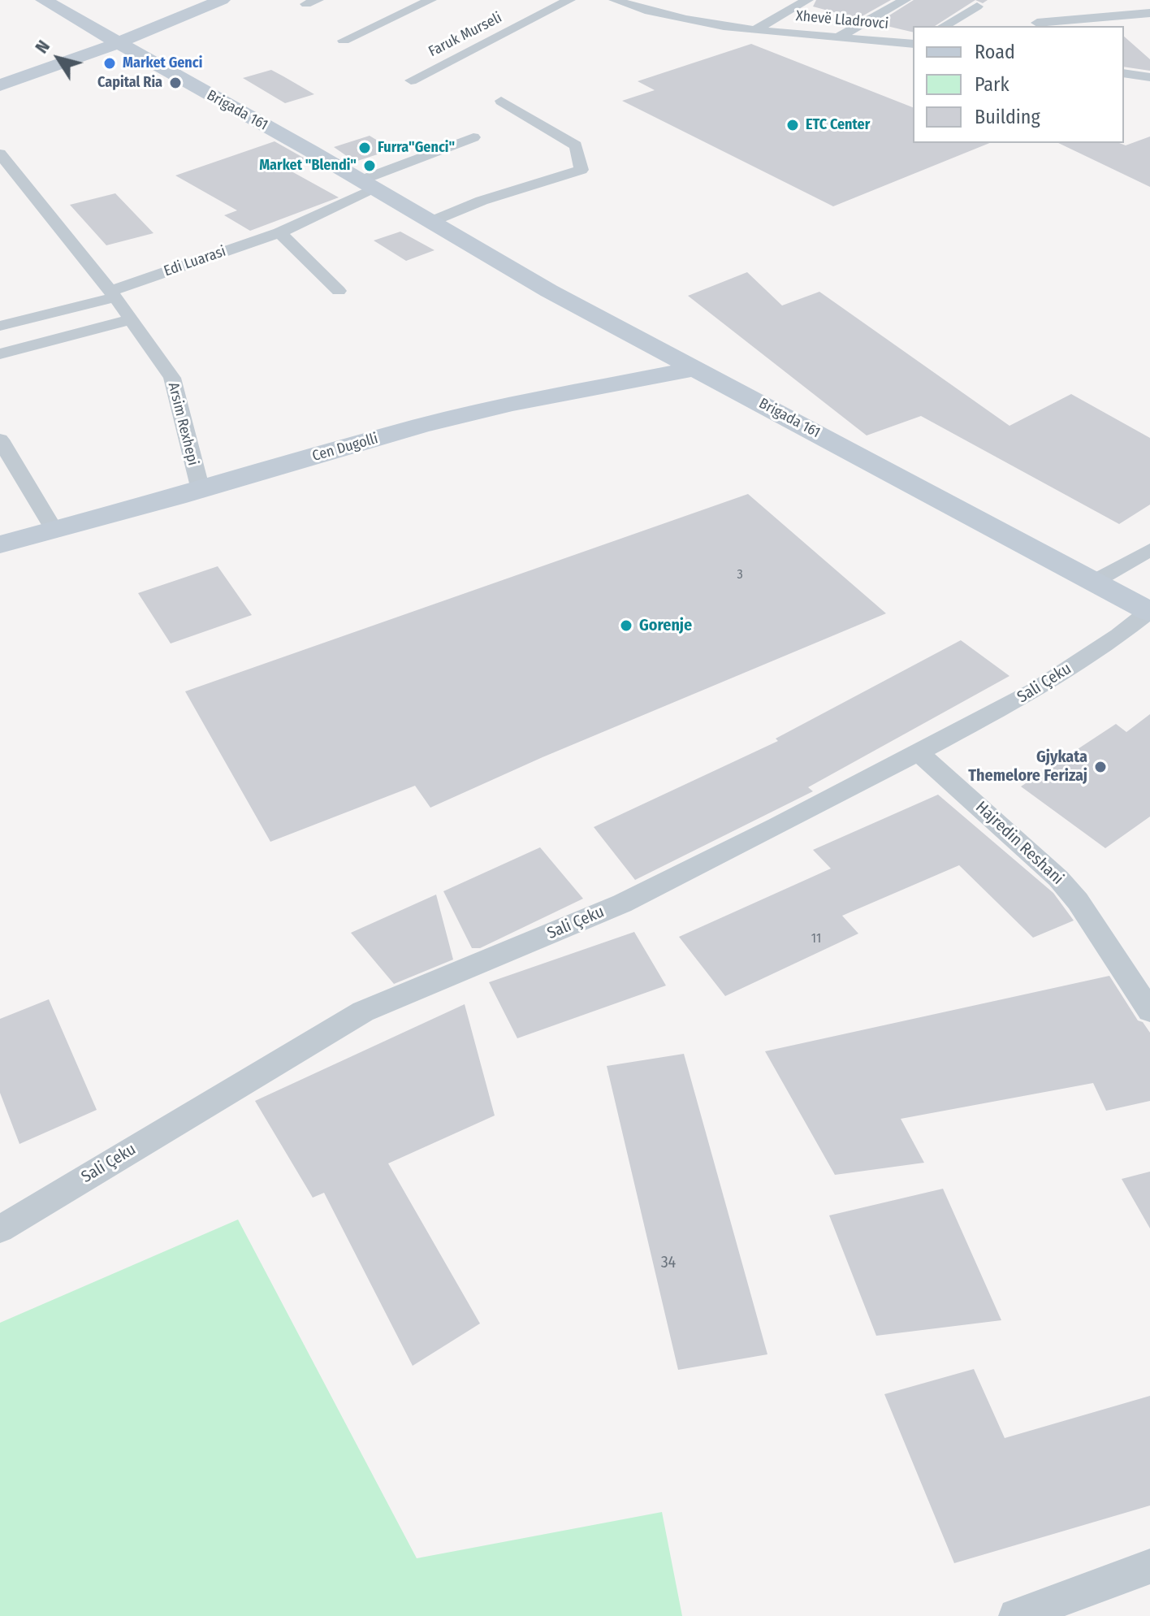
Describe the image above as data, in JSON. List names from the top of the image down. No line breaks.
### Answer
{"streets":{"street":["Xhevë Lladrovci","Faruk Murseli","Brigada 161","Edi Luarasi","Arsim Rexhepi","Cen Dugolli","Sali Çeku","Hajredin Reshani"]},"crossings":[["Brigada 161","Edi Luarasi"],["Brigada 161","Cen Dugolli"],["Brigada 161","Sali Çeku"],["Edi Luarasi","Arsim Rexhepi"],["Arsim Rexhepi","Cen Dugolli"],["Sali Çeku","Hajredin Reshani"]],"places":["Market Genci","Capital Ria","ETC Center","Furra\"Genci\"","Market \"Blendi\"","Gorenje","Gjykata Themelore Ferizaj"],"house_numbers":["3","11","34"],"legend":["Road","Park","Building"],"north":"top left"}
